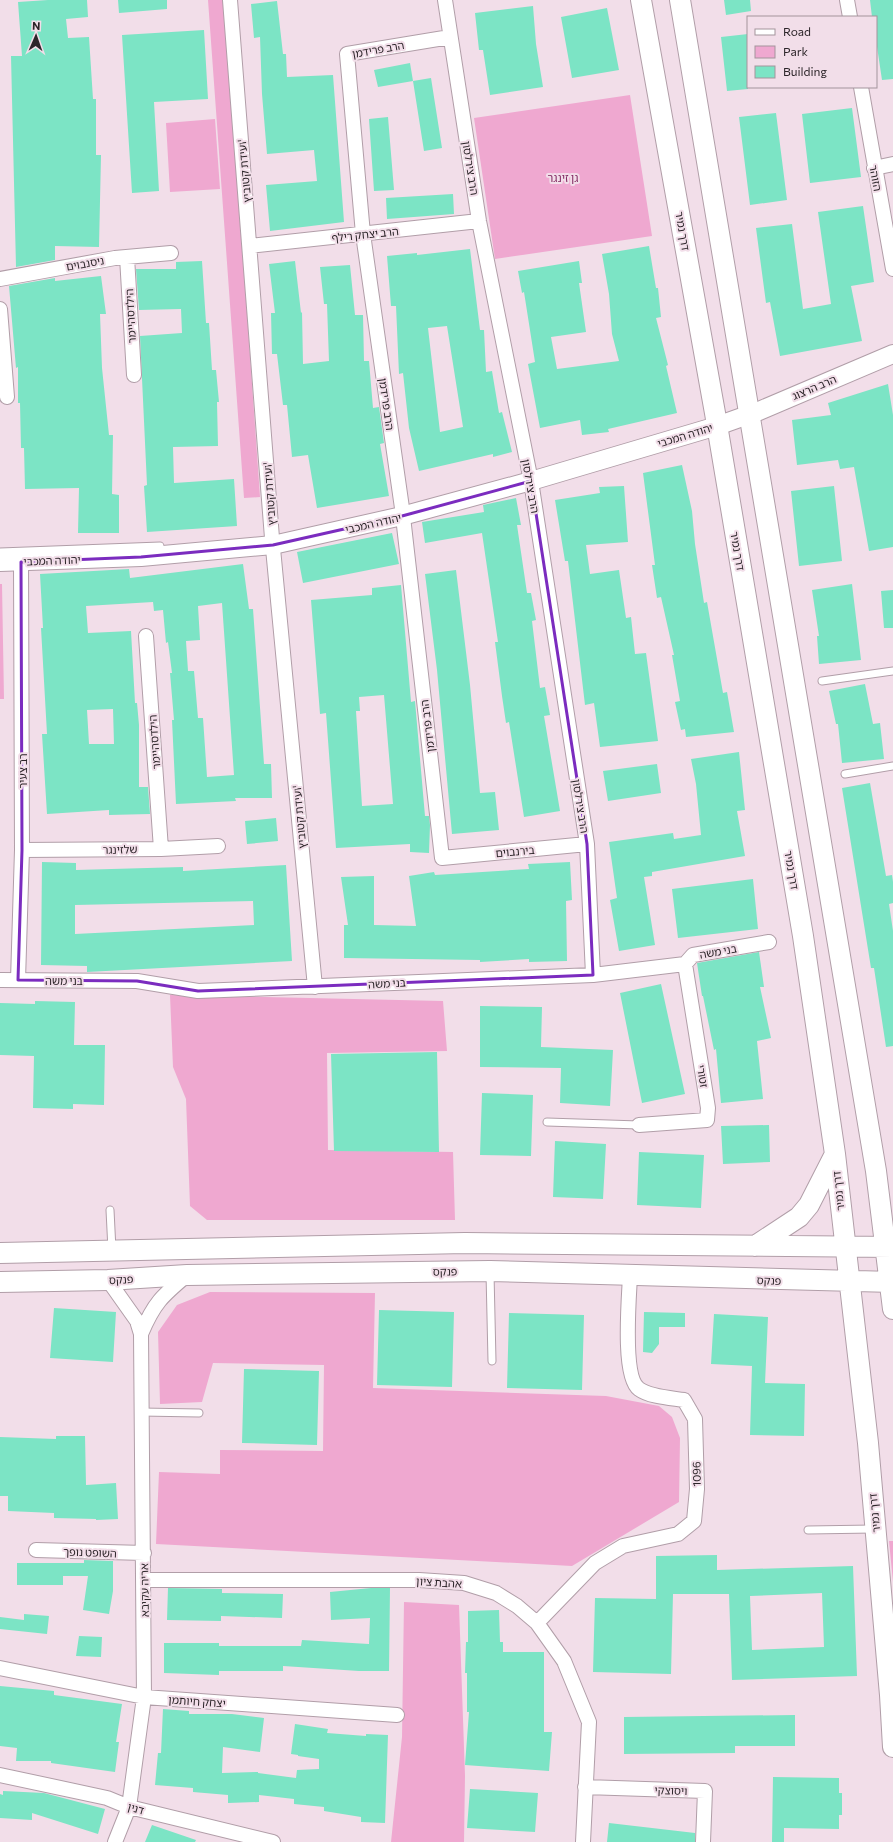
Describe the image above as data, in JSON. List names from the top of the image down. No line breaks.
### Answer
{"streets":{"main road":["דרך נמיר","פנקס"],"street":["הרב פרידמן","הרב צירלסון","ועידת קטוביץ'","הזוהר","הרב יצחק רילף","ניסנבוים","הילדסהיימר","הרב הרצוג","יהודה המכבי","רב צעיר","שלזינגר","בירנבוים","בני משה","זטורי","1096","השופט נופך","אהבת ציון","אריה עקיבא","יצחק חיותמן","ויסוצקי","דנין"]},"crossings":[["הרב פרידמן","הרב צירלסון"],["הרב פרידמן","הרב יצחק רילף"],["הרב פרידמן","יהודה המכבי"],["הרב פרידמן","בירנבוים"],["הרב צירלסון","הרב יצחק רילף"],["הרב צירלסון","יהודה המכבי"],["הרב צירלסון","בירנבוים"],["הרב צירלסון","בני משה"],["ועידת קטוביץ'","הרב יצחק רילף"],["ועידת קטוביץ'","יהודה המכבי"],["ועידת קטוביץ'","בני משה"],["דרך נמיר","הרב הרצוג"],["דרך נמיר","יהודה המכבי"],["דרך נמיר","פנקס"],["ניסנבוים","הילדסהיימר"],["הילדסהיימר","שלזינגר"],["הרב הרצוג","יהודה המכבי"],["יהודה המכבי","רב צעיר"],["רב צעיר","שלזינגר"],["רב צעיר","בני משה"],["בני משה","זטורי"],["פנקס","1096"],["פנקס","אריה עקיבא"],["1096","אהבת ציון"],["השופט נופך","אריה עקיבא"],["אהבת ציון","אריה עקיבא"],["אהבת ציון","ויסוצקי"],["אריה עקיבא","יצחק חיותמן"],["אריה עקיבא","דנין"]],"parks":["גן זינגר"],"legend":["Road","Park","Building"],"north":"top"}
